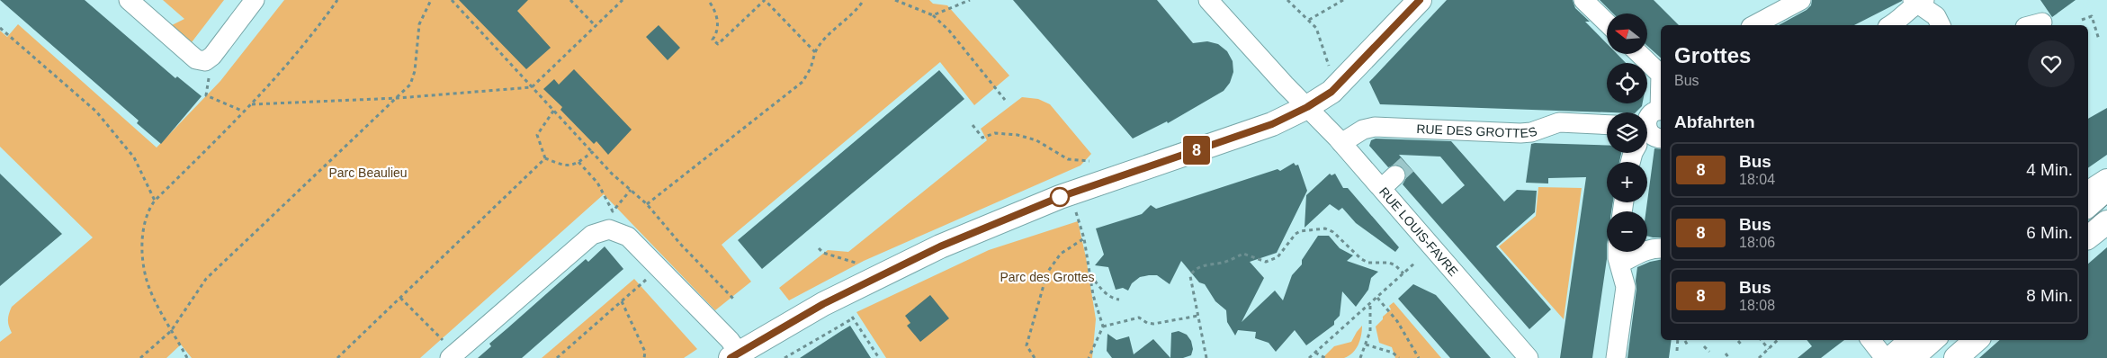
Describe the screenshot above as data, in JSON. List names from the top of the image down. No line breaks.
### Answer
{"streets":{"street":["RUE DES GROTTES","RUE LOUIS-FAVRE"]},"crossings":[["RUE DES GROTTES","RUE LOUIS-FAVRE"]],"parks":["Parc Beaulieu","Parc des Grottes"],"lines":["bus line 8"],"north":"left","page":{"on_map":"8","map_buttons":["+","−"],"heading":[["Grottes","Bus"],"Abfahrten"],"list":[{"mark":"8","name":"Bus","note":"18:04","value":"4 Min."},{"mark":"8","name":"Bus","note":"18:06","value":"6 Min."},{"mark":"8","name":"Bus","note":"18:08","value":"8 Min."}]}}
